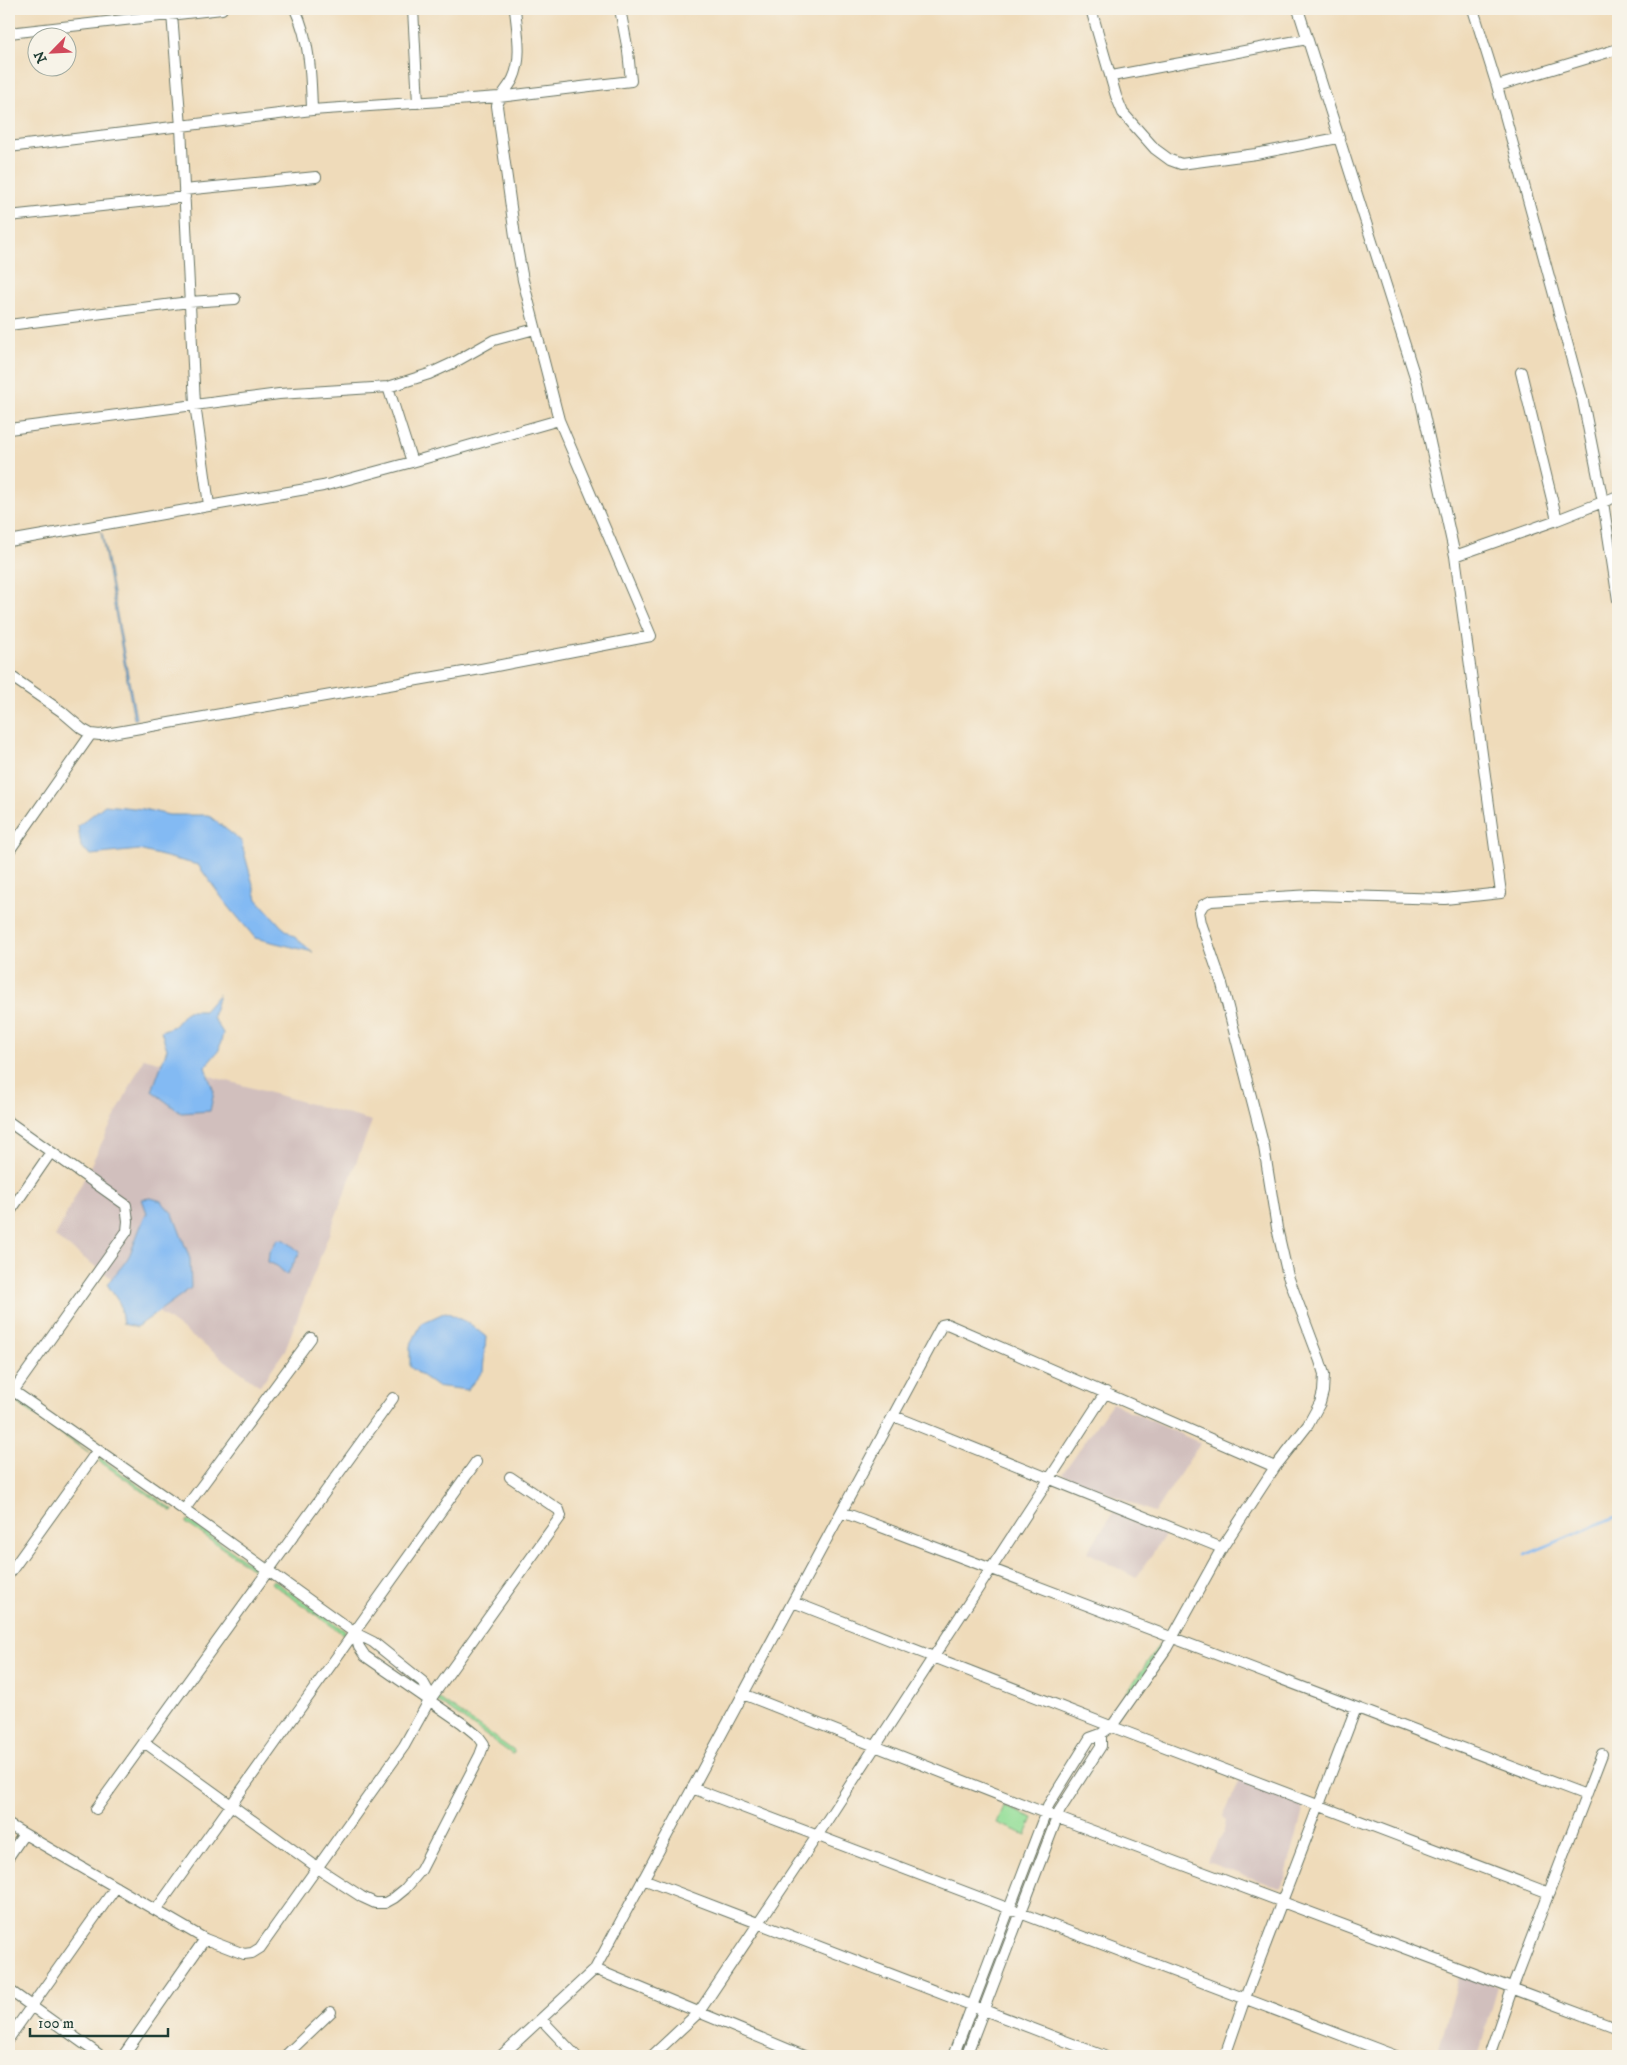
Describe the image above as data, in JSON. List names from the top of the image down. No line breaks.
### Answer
{"scale_bar":"100 m","north":"bottom left"}
